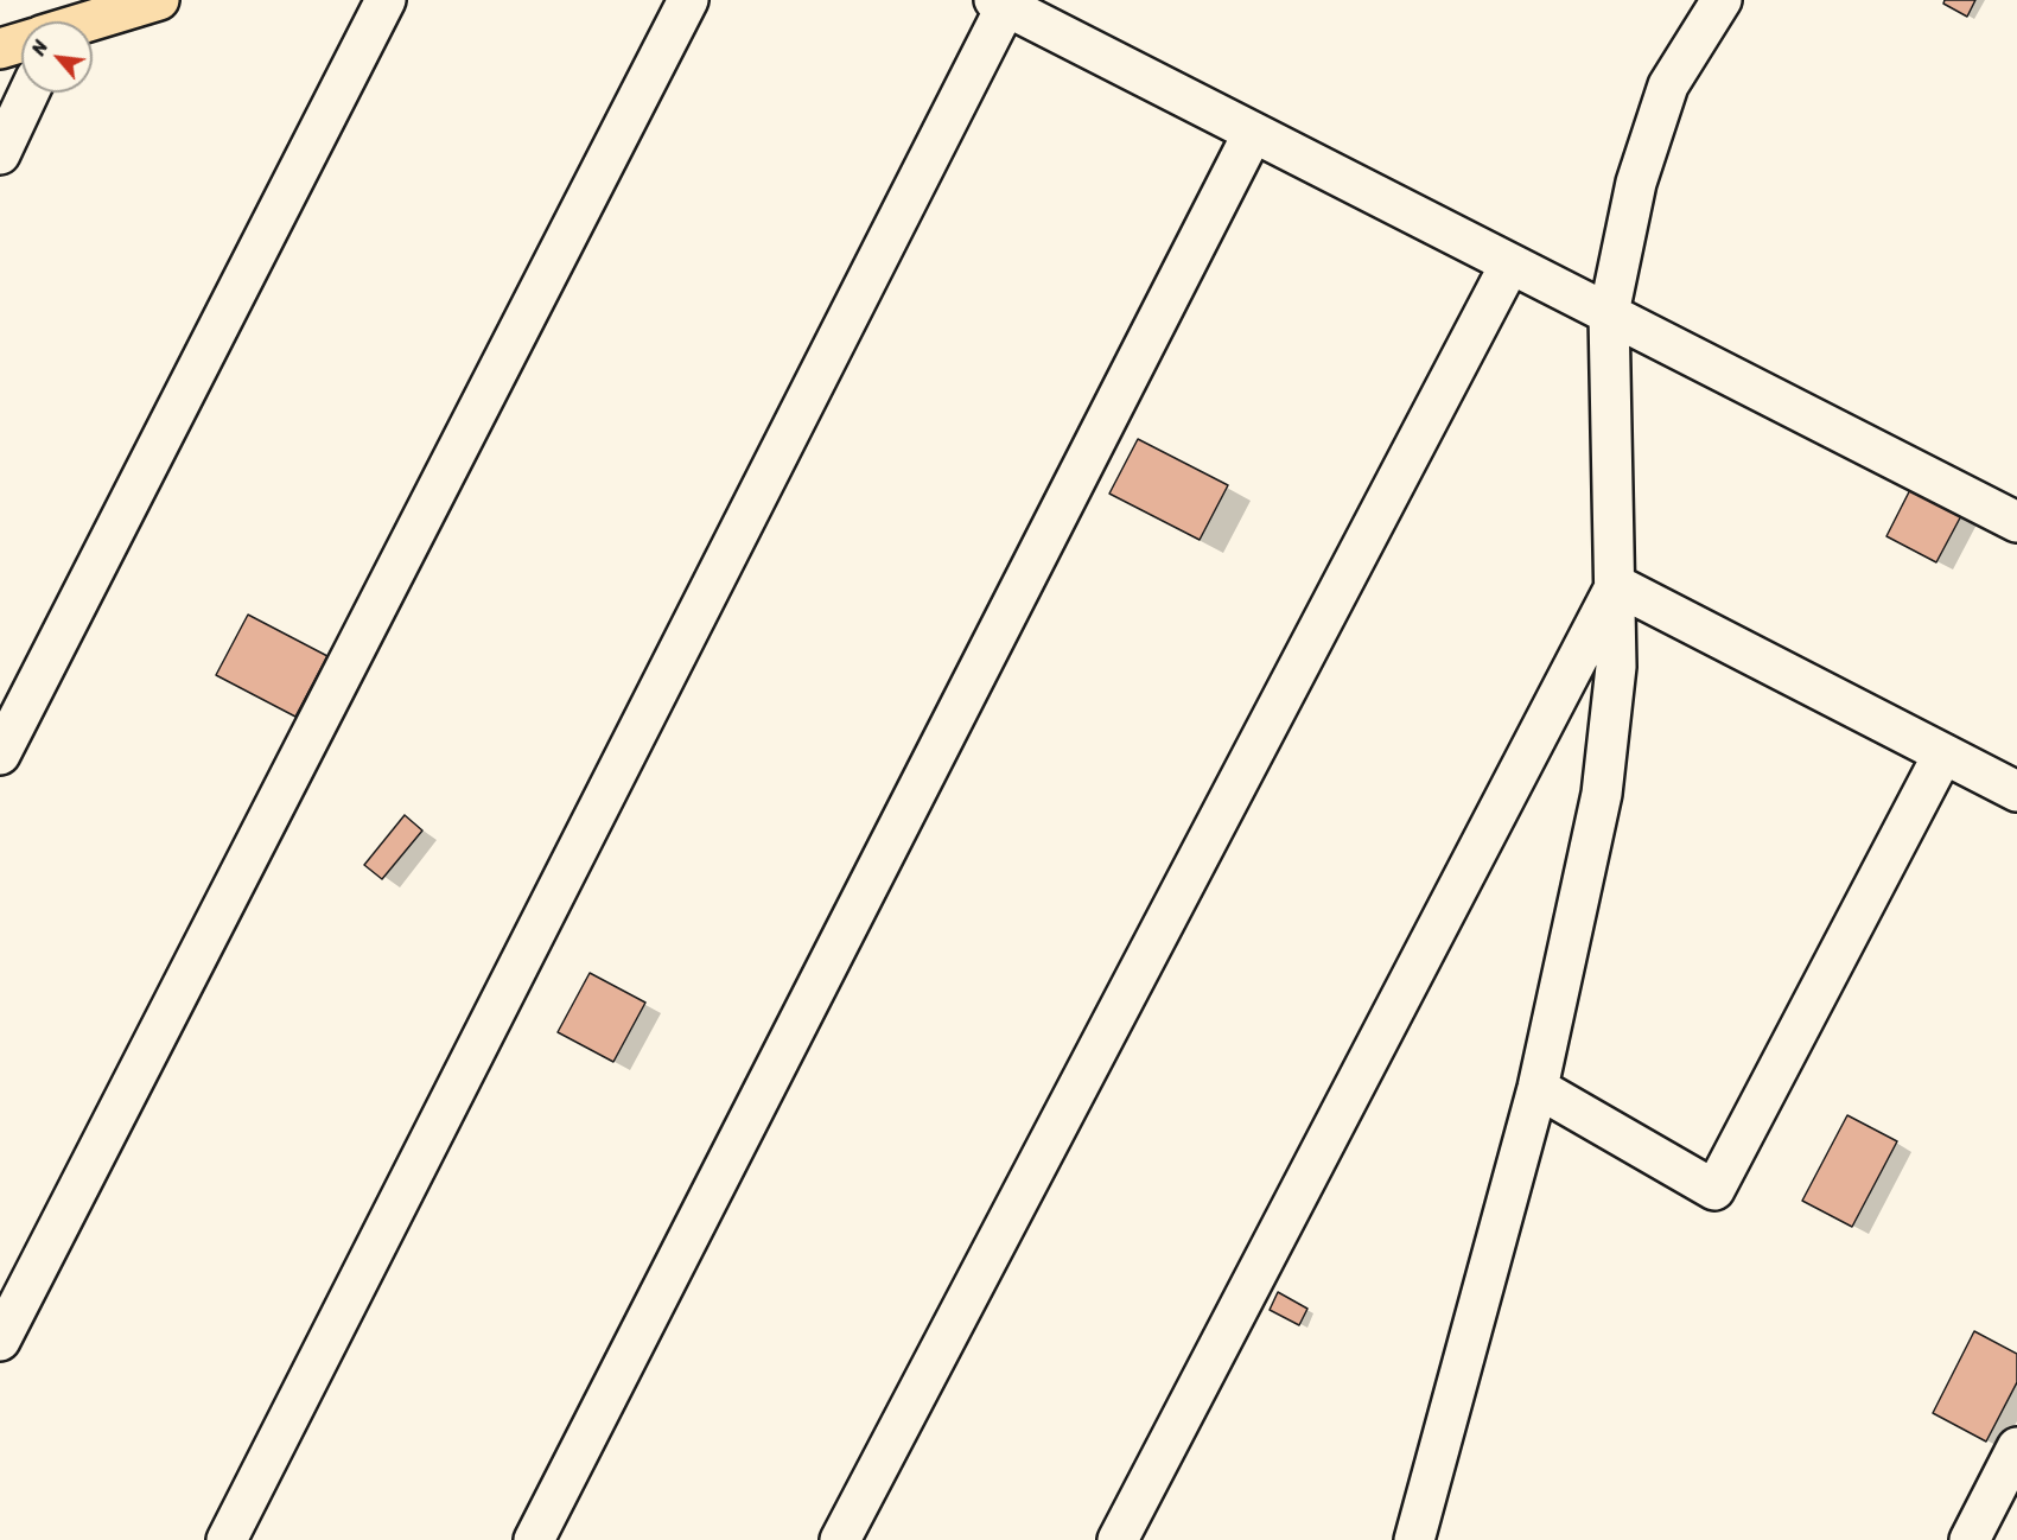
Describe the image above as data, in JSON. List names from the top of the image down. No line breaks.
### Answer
{"north":"top left"}
